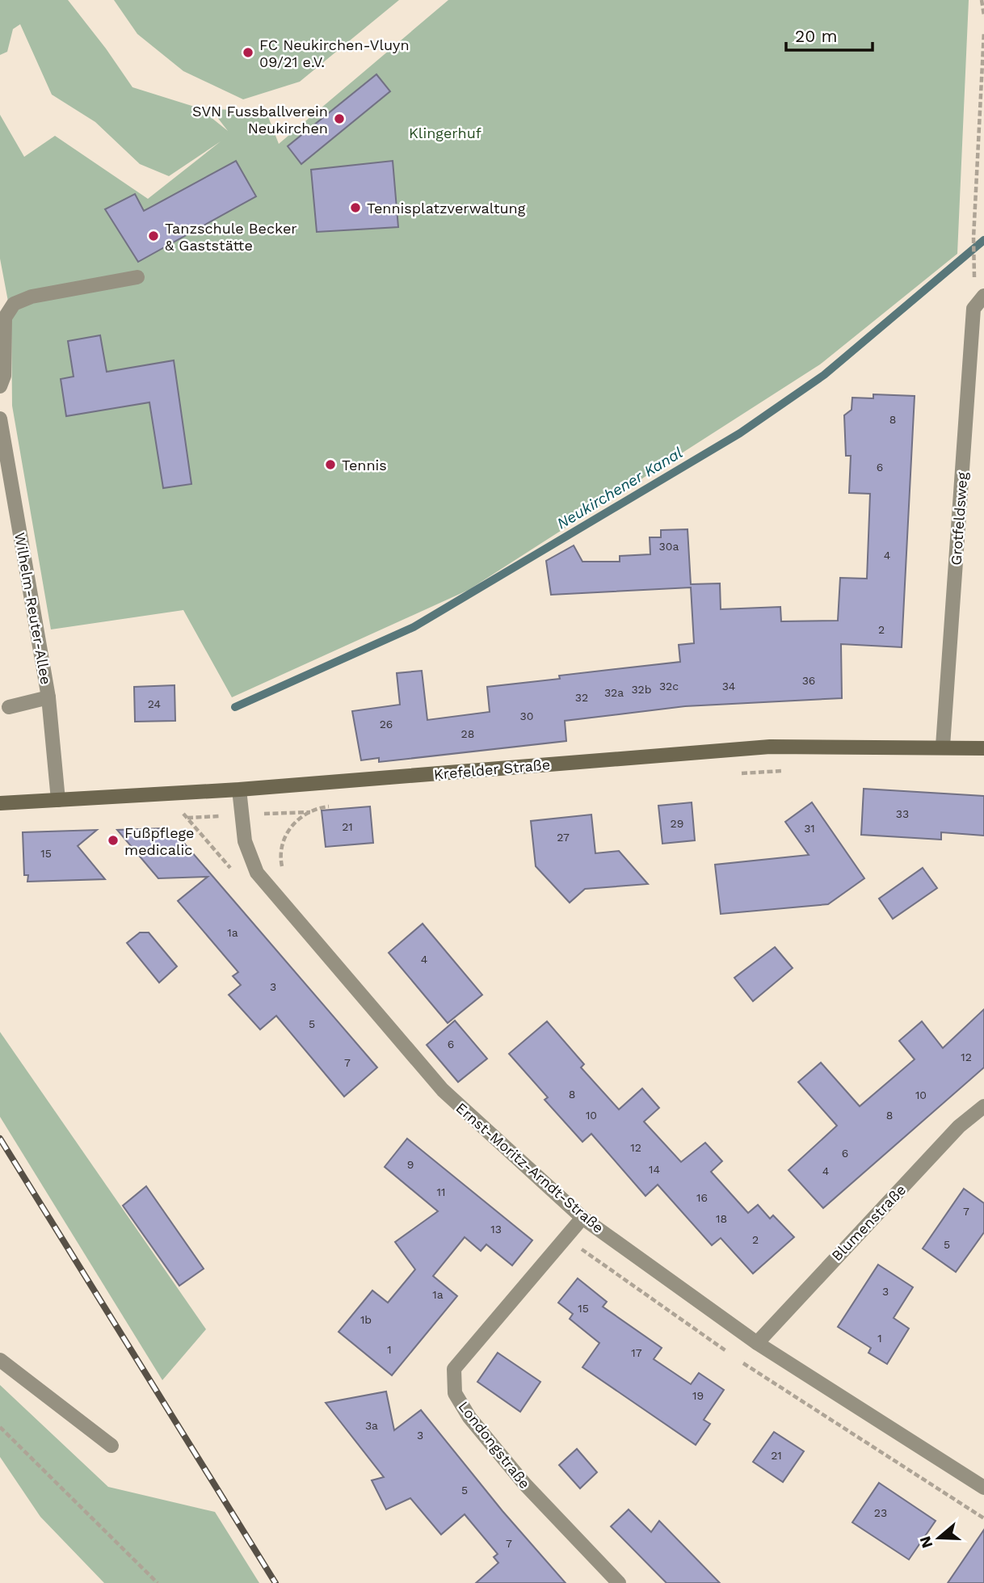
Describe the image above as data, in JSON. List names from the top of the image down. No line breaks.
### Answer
{"streets":{"main road":["Krefelder Straße"],"street":["Grotfeldsweg","Wilhelm-Reuter-Allee","Ernst-Moritz-Arndt-Straße","Blumenstraße","Londongstraße"]},"crossings":[["Grotfeldsweg","Krefelder Straße"],["Wilhelm-Reuter-Allee","Krefelder Straße"],["Krefelder Straße","Ernst-Moritz-Arndt-Straße"],["Ernst-Moritz-Arndt-Straße","Blumenstraße"],["Ernst-Moritz-Arndt-Straße","Londongstraße"]],"water":["Neukirchener Kanal"],"parks":["Klingerhuf"],"places":["FC Neukirchen-Vluyn 09/21 e.V.","SVN Fussballverein Neukirchen","Tennisplatzverwaltung","Tanzschule Becker & Gaststätte","Tennis","Fußpflege medicalic"],"house_numbers":["8","6","30a","4","2","36","32c","34","32b","32a","32","24","30","26","28","33","29","21","31","27","15","1a","4","3","5","6","12","7","8","10","10","8","12","6","9","14","4","11","16","7","18","13","2","5","3","1a","15","1b","1","1","17","19","3a","3","21","5","23","7"],"scale_bar":"20 m","north":"left"}
